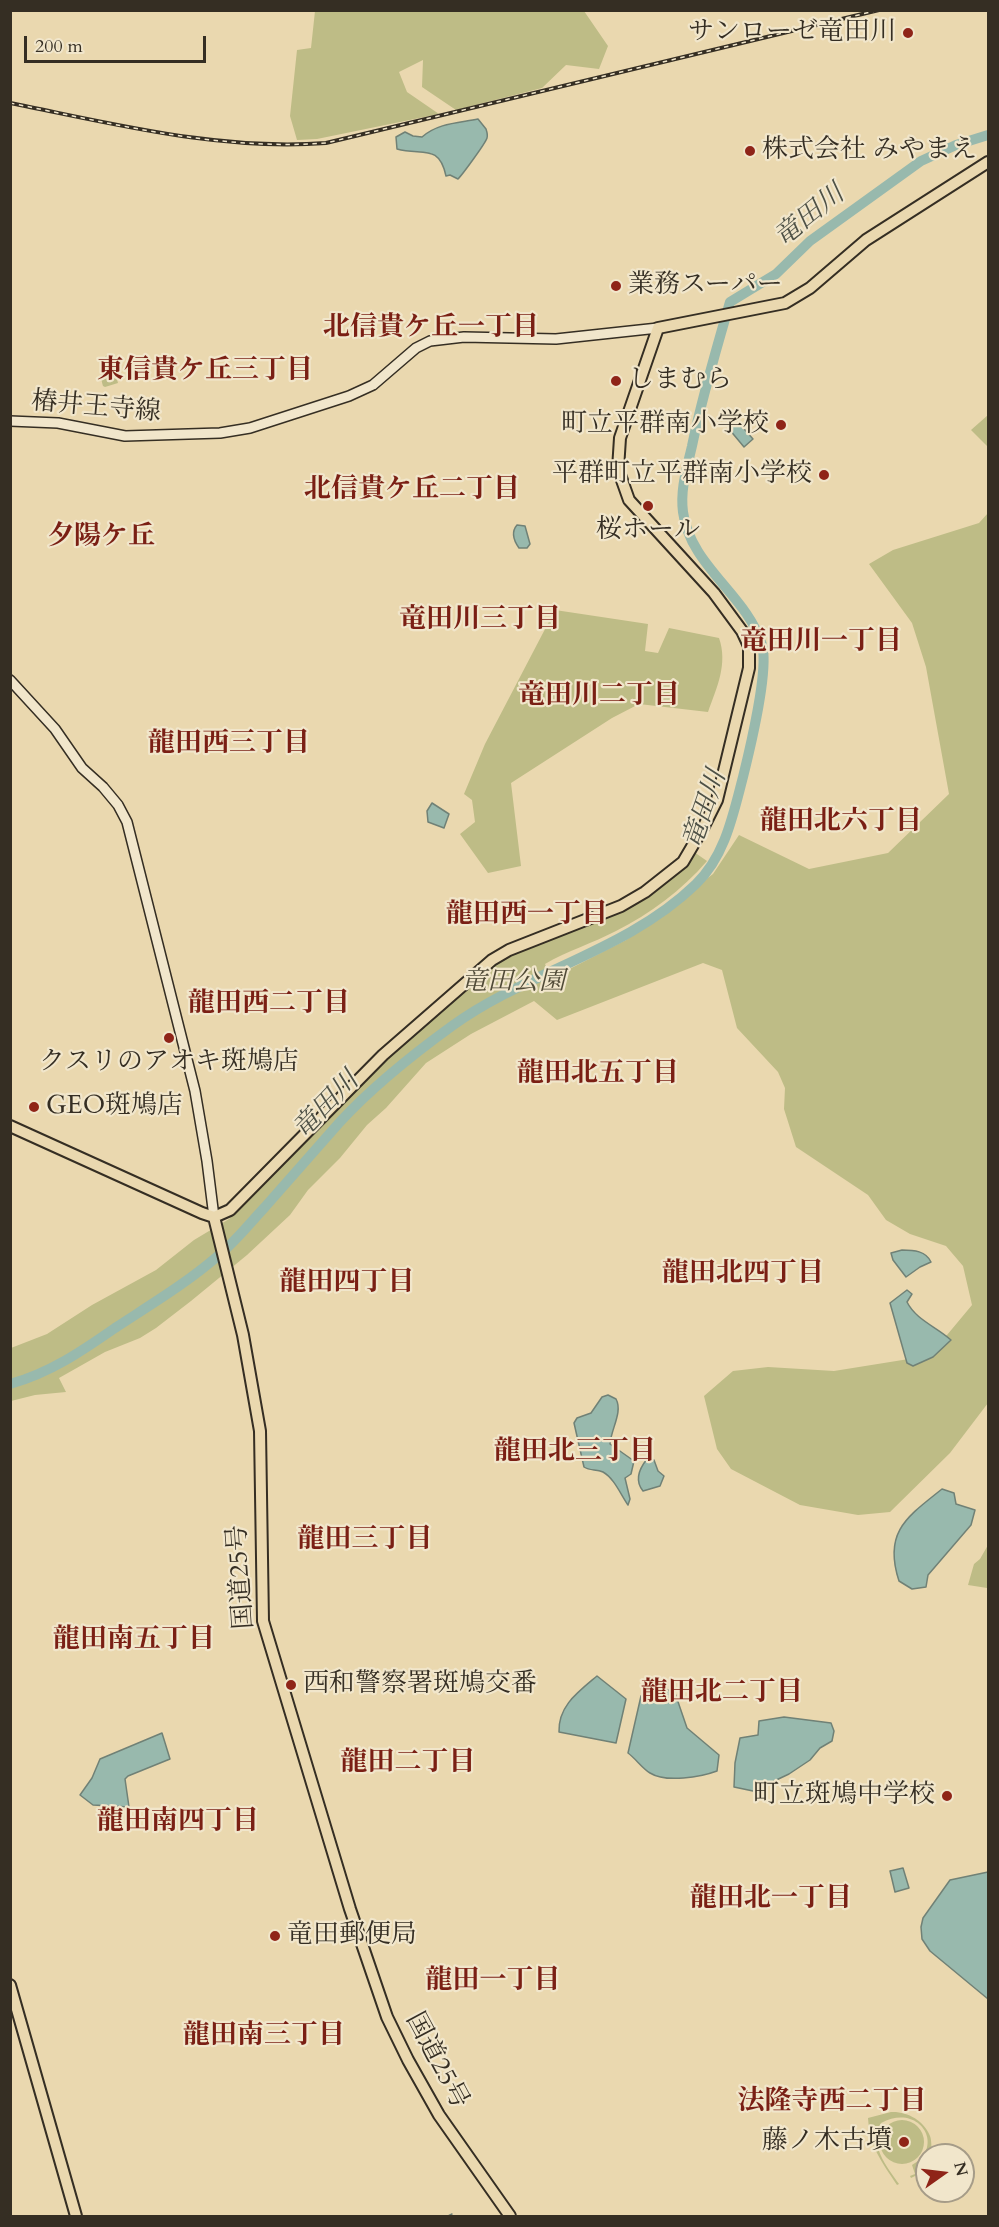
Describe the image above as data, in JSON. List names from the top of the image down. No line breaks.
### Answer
{"streets":{"highway":["国道25号"],"main road":["椿井王寺線"]},"districts":["北信貴ケ丘一丁目","東信貴ケ丘三丁目","北信貴ケ丘二丁目","夕陽ケ丘","竜田川三丁目","竜田川一丁目","竜田川二丁目","龍田西三丁目","龍田北六丁目","龍田西一丁目","龍田西二丁目","龍田北五丁目","龍田北四丁目","龍田四丁目","龍田北三丁目","龍田三丁目","龍田南五丁目","龍田北二丁目","龍田二丁目","龍田南四丁目","龍田北一丁目","龍田一丁目","龍田南三丁目","法隆寺西二丁目"],"water":["竜田川"],"parks":["竜田公園"],"places":["サンローゼ竜田川","株式会社 みやまえ","業務スーパー","しまむら","町立平群南小学校","平群町立平群南小学校","桜ホール","クスリのアオキ斑鳩店","GEO斑鳩店","西和警察署斑鳩交番","町立斑鳩中学校","竜田郵便局","藤ノ木古墳"],"scale_bar":"200 m","north":"right"}
